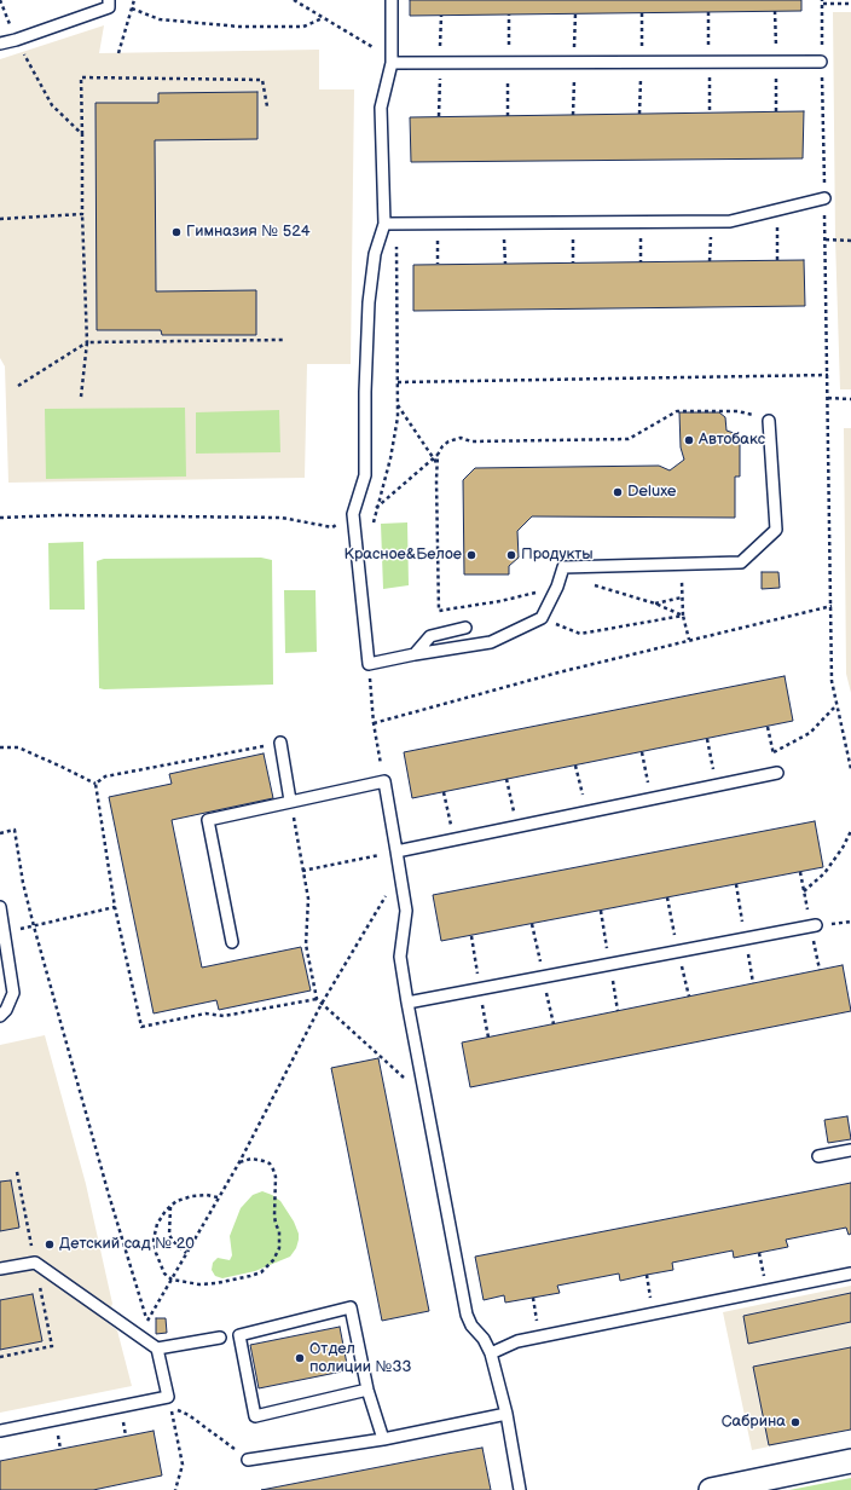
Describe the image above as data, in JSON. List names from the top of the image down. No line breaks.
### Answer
{"places":["Гимназия № 524","Автобакс","Deluxe","Красное&Белое","Продукты","Детский сад № 20","Отдел полиции №33","Сабрина"]}
